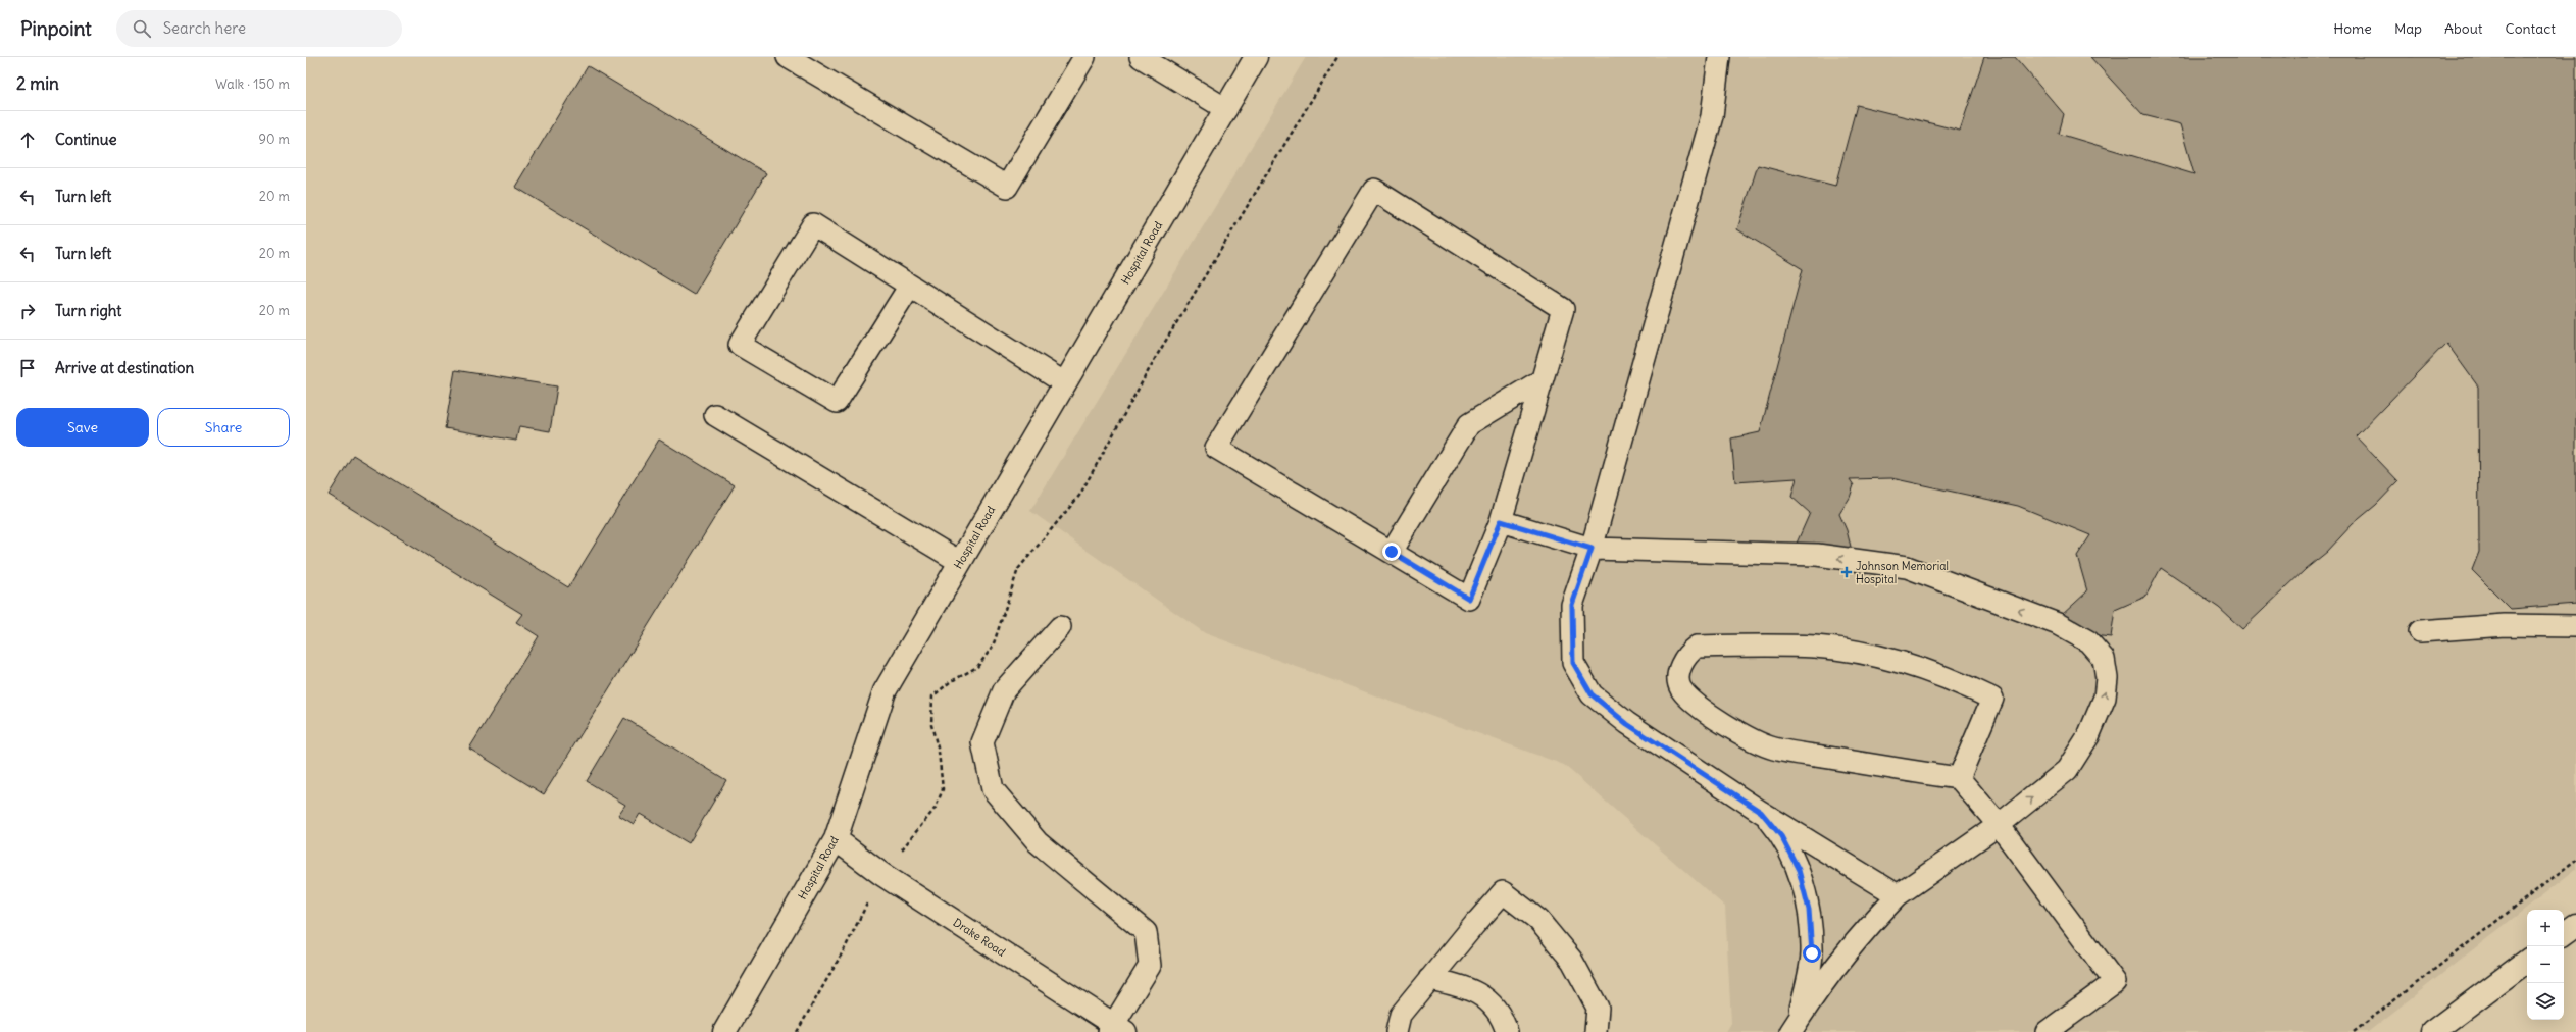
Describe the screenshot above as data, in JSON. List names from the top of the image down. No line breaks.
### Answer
{"streets":{"street":["Hospital Road","Drake Road"]},"crossings":[["Hospital Road","Drake Road"]],"places":{"health":["Johnson Memorial Hospital"]},"page":{"header":"Pinpoint","search":"Search here","nav":["Home","Map","About","Contact"],"heading":["2 min","Walk · 150 m"],"list":[["Continue","90 m"],["Turn left","20 m"],["Turn left","20 m"],["Turn right","20 m"],"Arrive at destination"],"buttons":["Save","Share"],"map_buttons":["+","−"]}}
